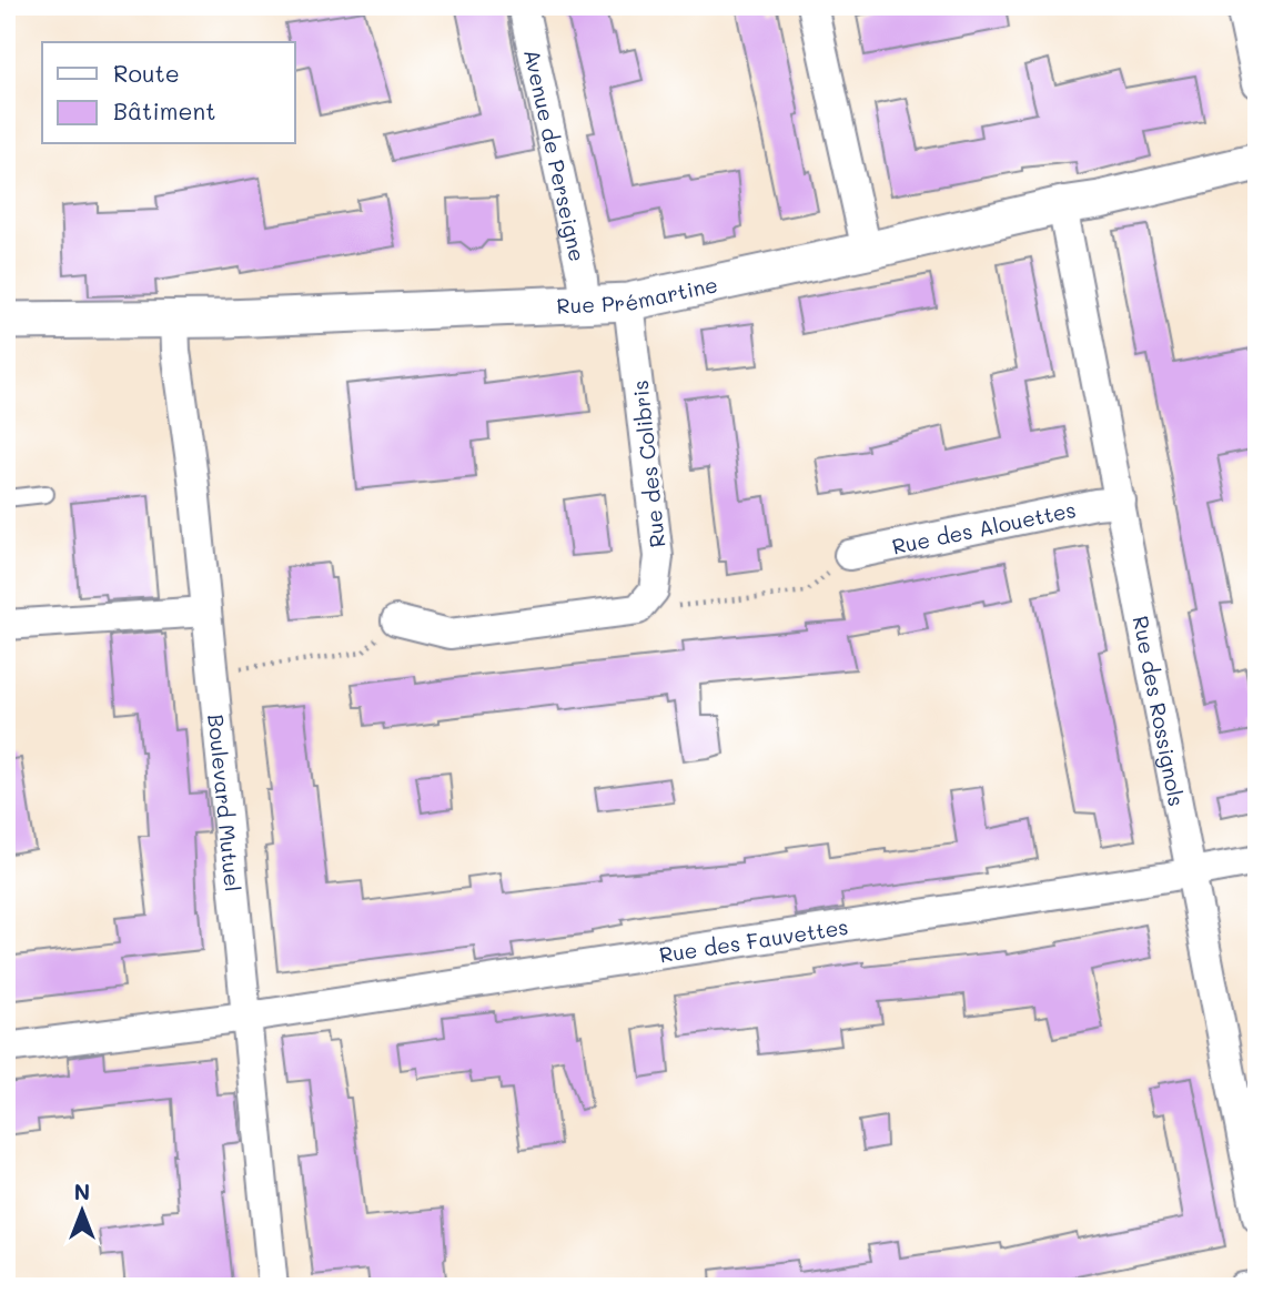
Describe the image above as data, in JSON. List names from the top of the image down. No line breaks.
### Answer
{"streets":{"street":["Avenue de Perseigne","Rue Prémartine","Rue des Colibris","Rue des Alouettes","Rue des Rossignols","Boulevard Mutuel","Rue des Fauvettes"]},"crossings":[["Avenue de Perseigne","Rue Prémartine"],["Rue Prémartine","Rue des Colibris"],["Rue Prémartine","Rue des Rossignols"],["Rue Prémartine","Boulevard Mutuel"],["Rue des Alouettes","Rue des Rossignols"],["Rue des Rossignols","Rue des Fauvettes"],["Boulevard Mutuel","Rue des Fauvettes"]],"legend":["Route","Bâtiment"],"north":"top"}
